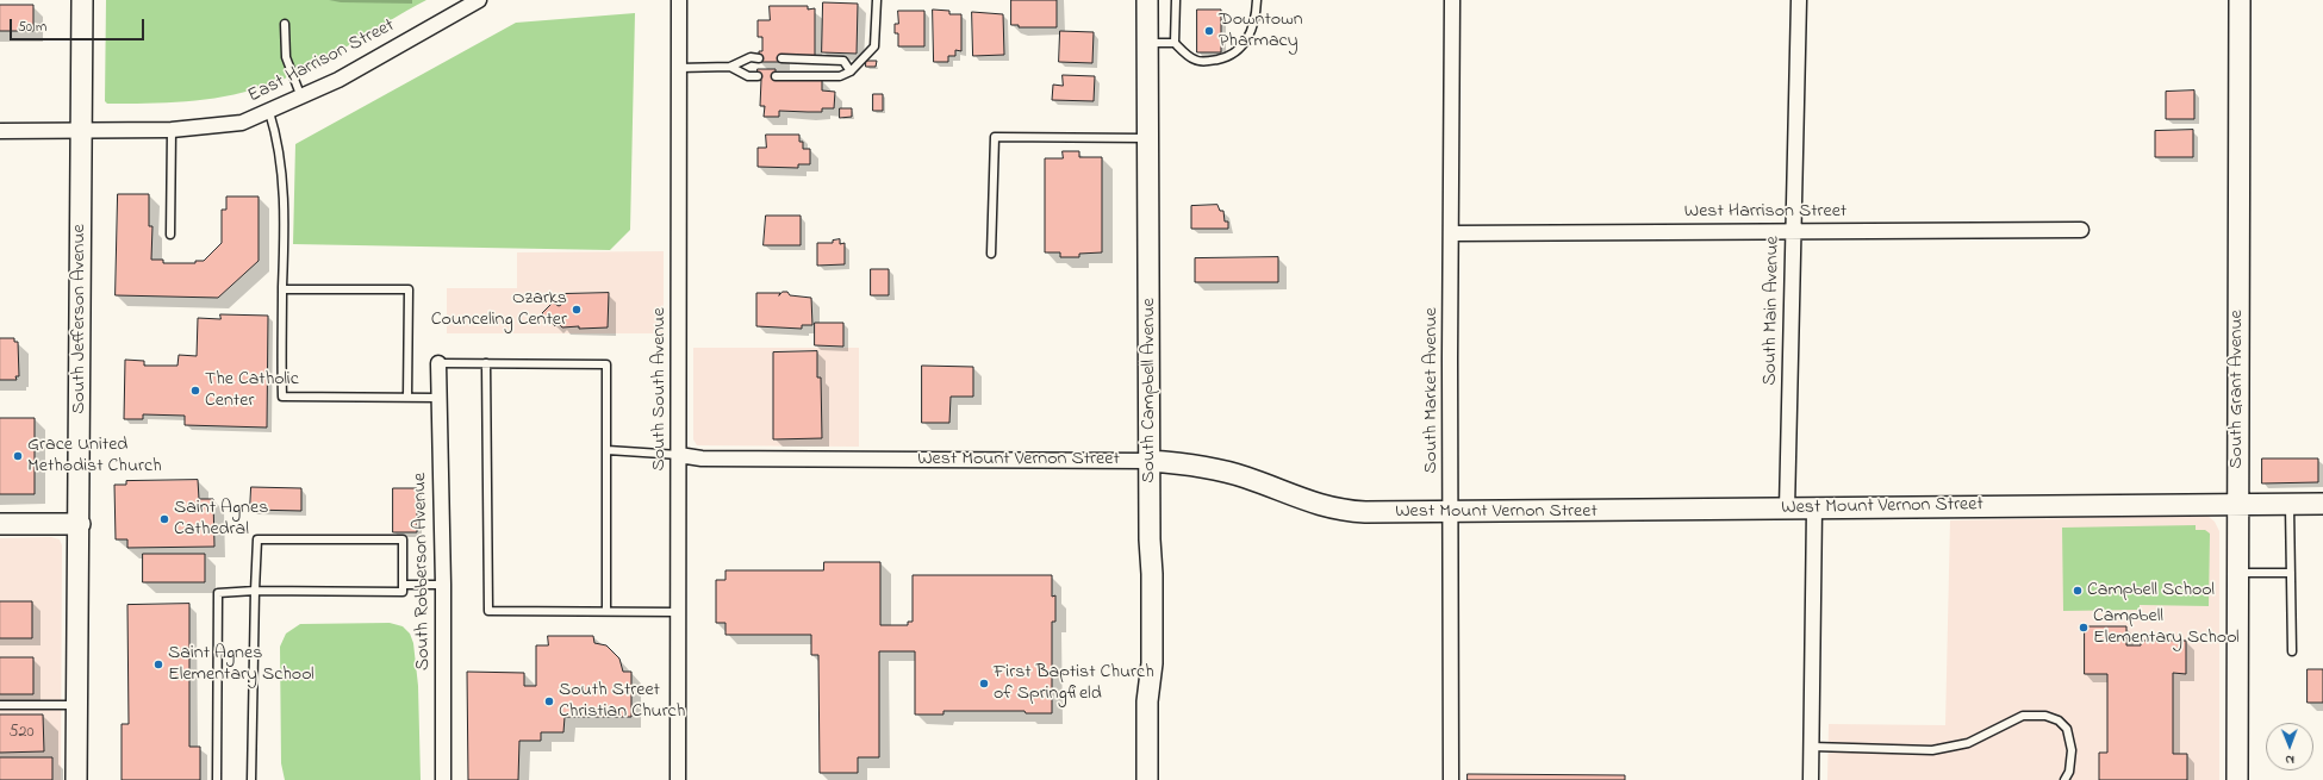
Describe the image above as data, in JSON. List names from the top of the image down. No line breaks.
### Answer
{"streets":{"main road":["South Jefferson Avenue","South Grant Avenue","South Campbell Avenue","West Mount Vernon Street"],"street":["East Harrison Street","West Harrison Street","South Main Avenue","South South Avenue","South Market Avenue","South Robberson Avenue"]},"crossings":[["East Harrison Street","South Jefferson Avenue"],["West Harrison Street","South Main Avenue"],["West Harrison Street","South Market Avenue"],["South Main Avenue","West Mount Vernon Street"],["South South Avenue","West Mount Vernon Street"],["South Grant Avenue","West Mount Vernon Street"],["South Campbell Avenue","West Mount Vernon Street"],["South Market Avenue","West Mount Vernon Street"]],"places":["Downtown Pharmacy","Ozarks Counceling Center","The Catholic Center","Grace United Methodist Church","Saint Agnes Cathedral","Campbell School","Campbell Elementary School","Saint Agnes Elementary School","First Baptist Church of Springfield","South Street Christian Church"],"house_numbers":["520"],"scale_bar":"50 m","north":"bottom"}
